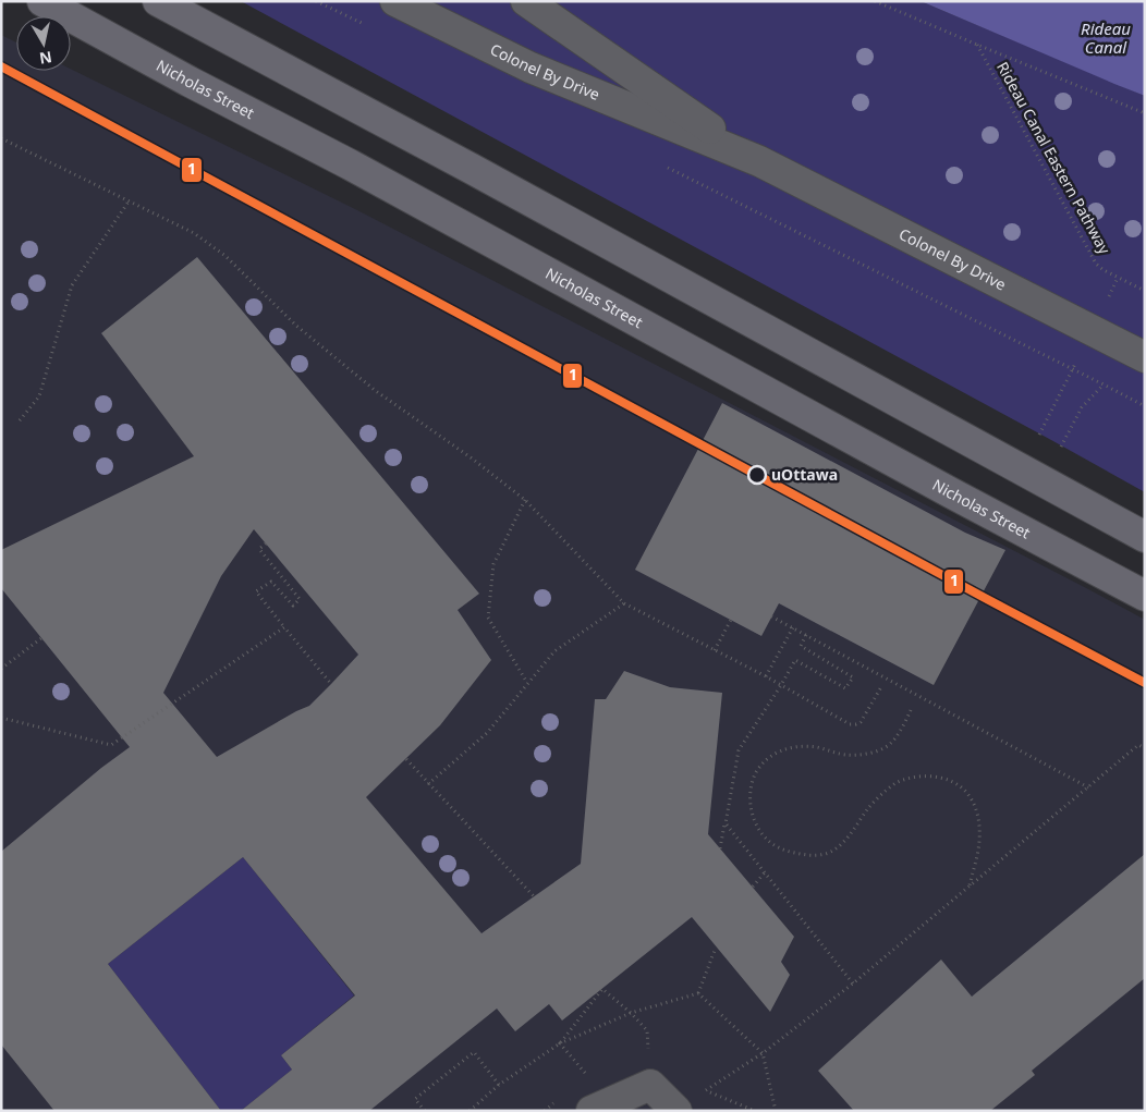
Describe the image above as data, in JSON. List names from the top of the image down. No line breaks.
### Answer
{"streets":{"main road":["Colonel By Drive","Nicholas Street"],"path":["Rideau Canal Eastern Pathway"]},"water":["Rideau Canal"],"places":["uOttawa"],"lines":["transit line 1"],"north":"bottom"}
